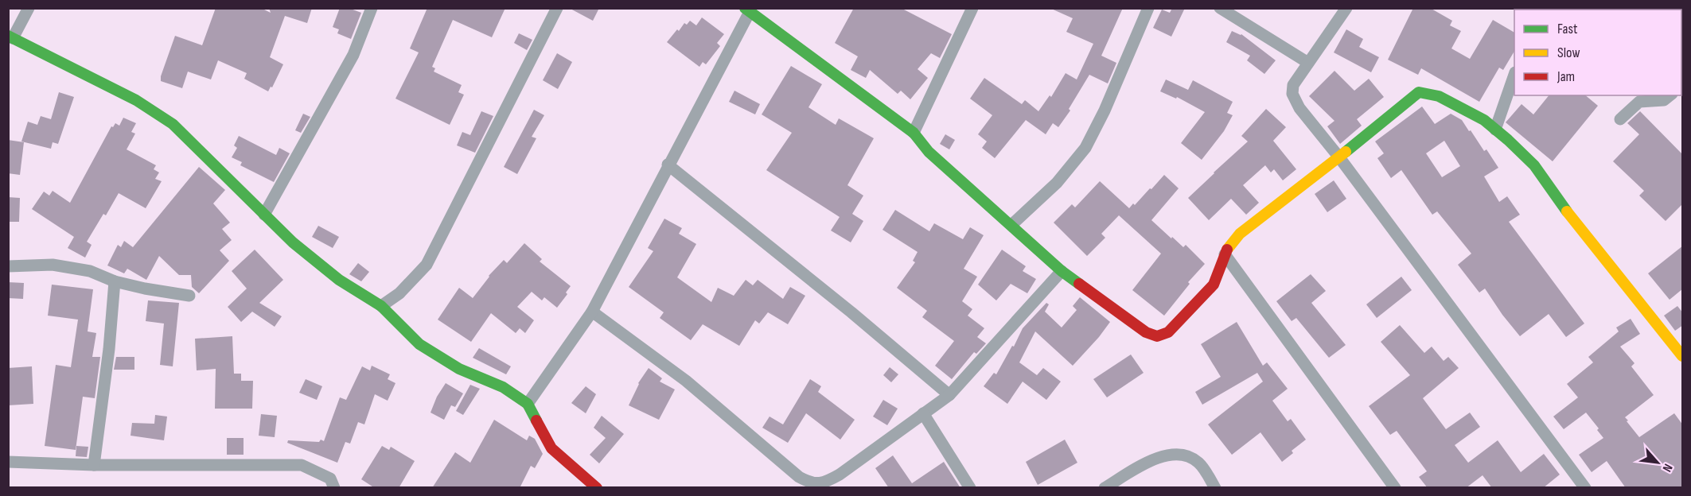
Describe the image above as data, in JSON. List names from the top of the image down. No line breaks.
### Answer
{"legend":["Fast","Slow","Jam"],"north":"bottom right"}
